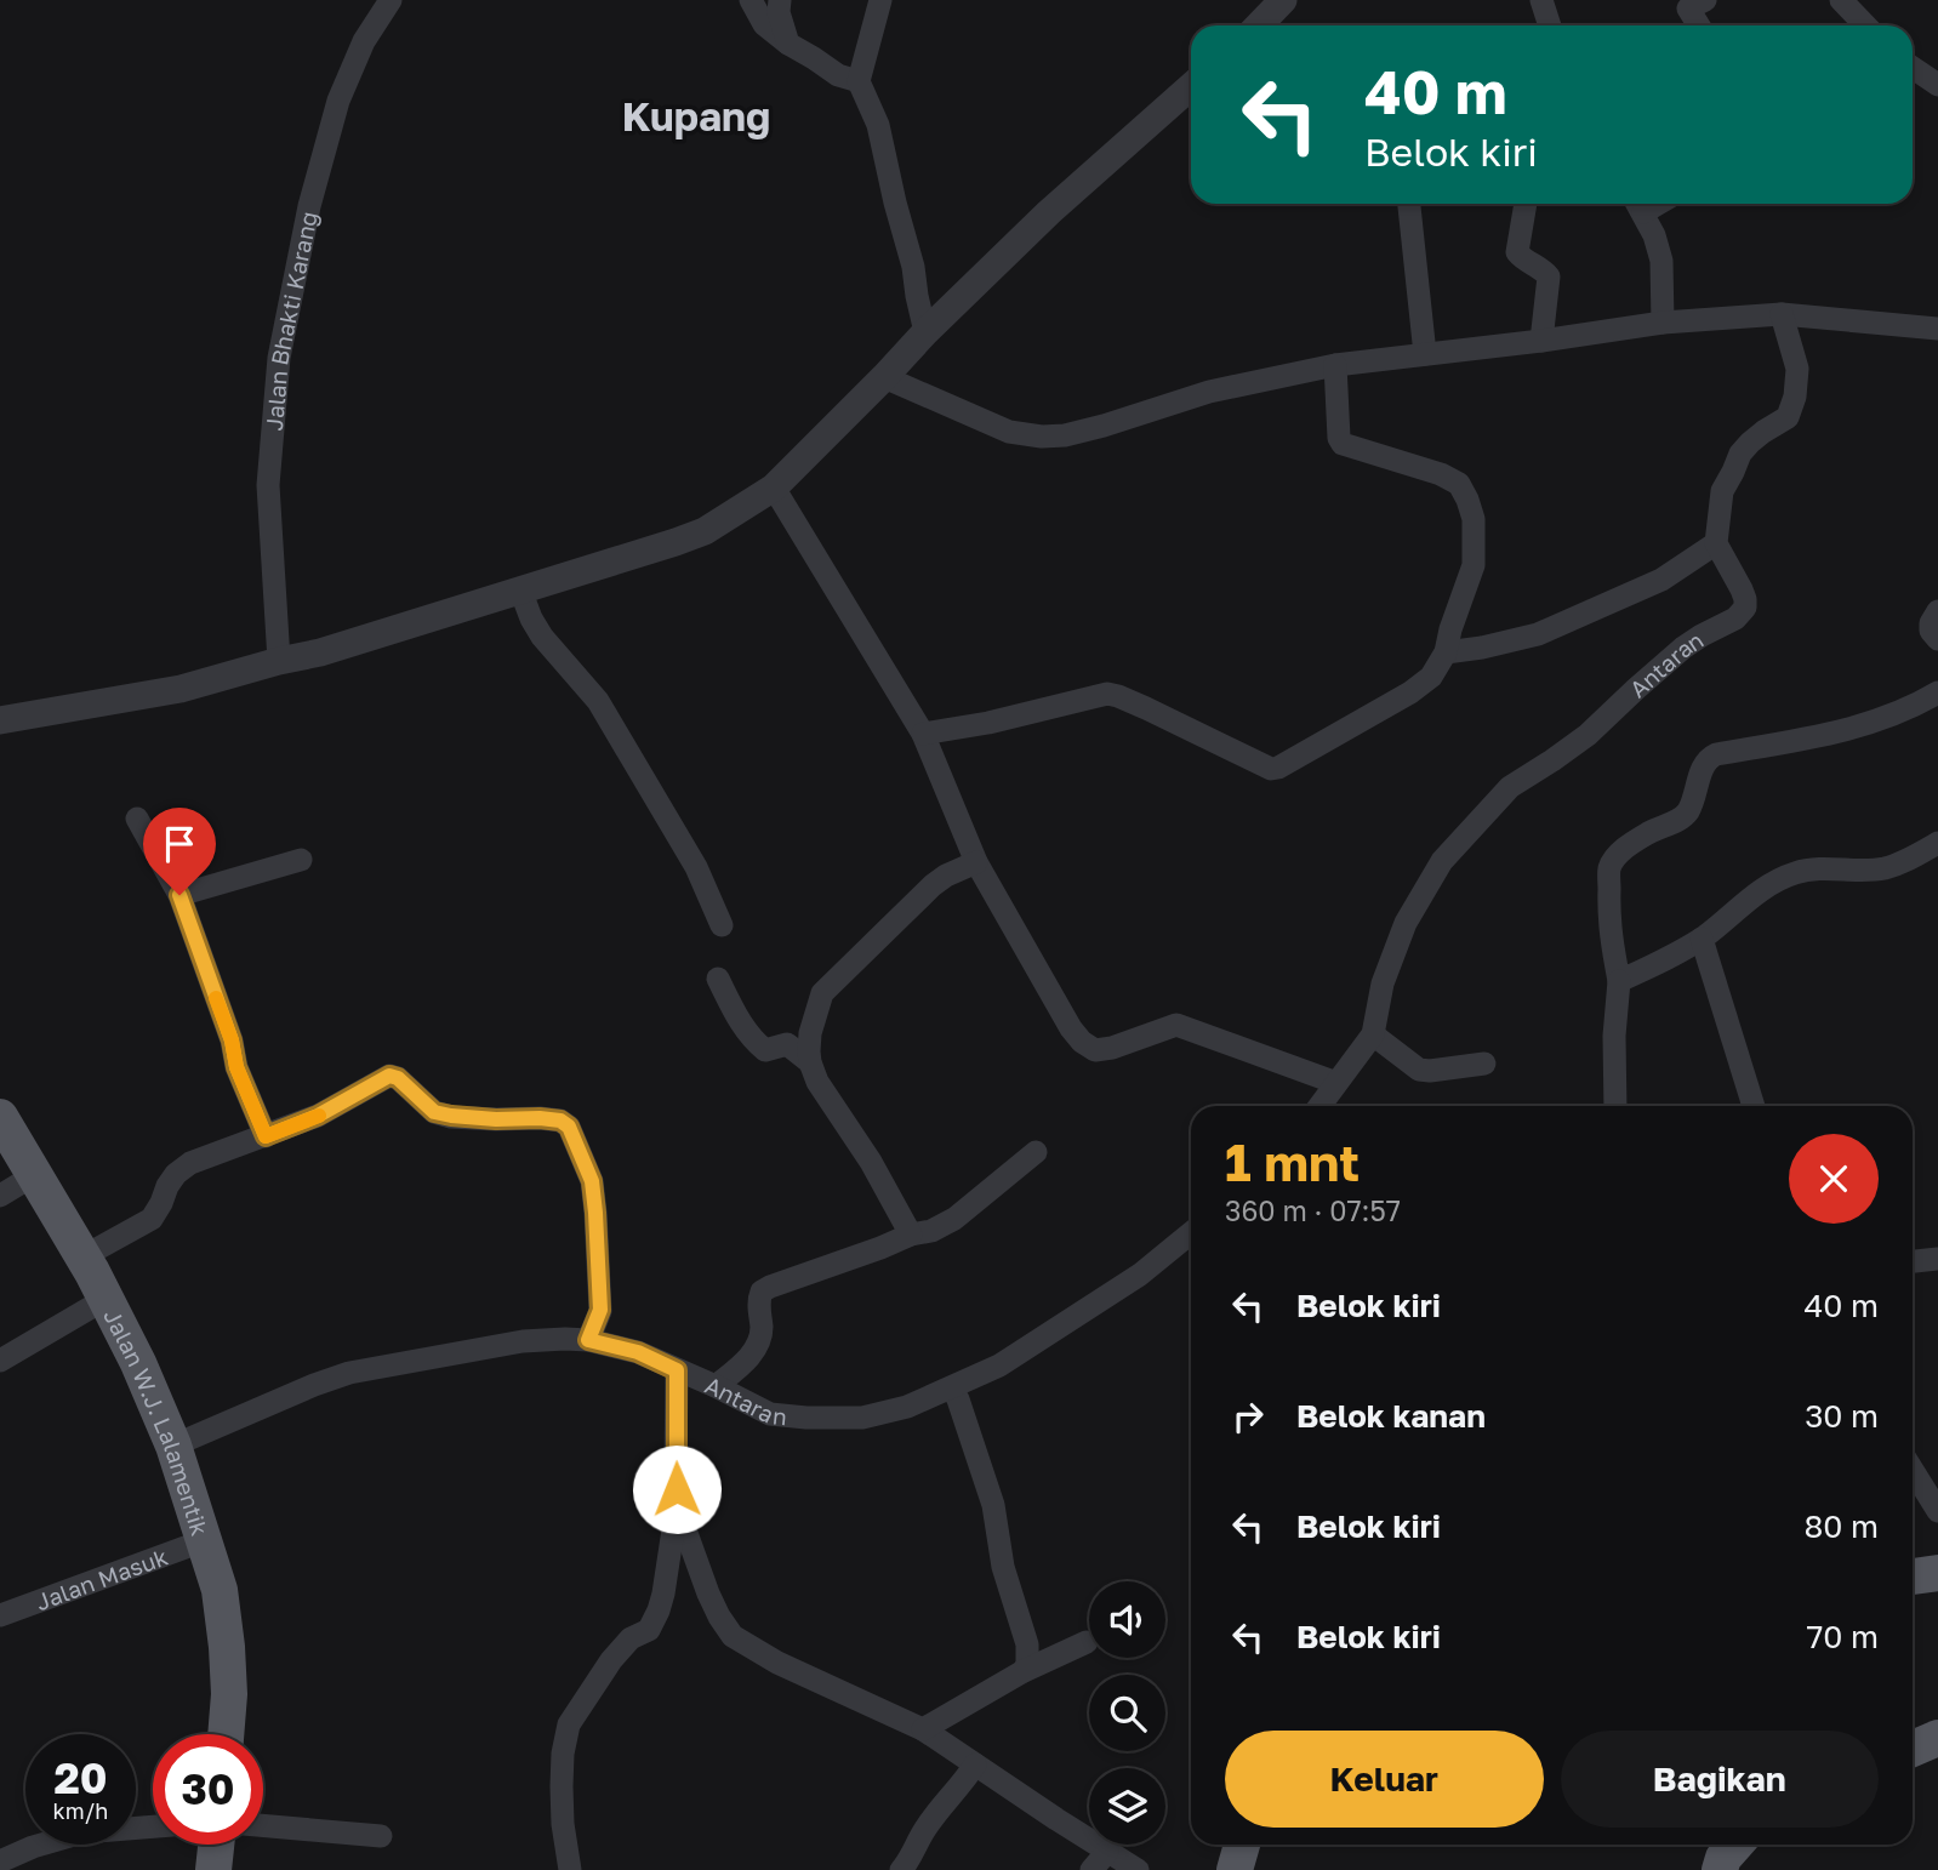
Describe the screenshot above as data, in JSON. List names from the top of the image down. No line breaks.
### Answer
{"streets":{"main road":["Jalan W.J. Lalamentik"],"street":["Jalan Bhakti Karang","Antaran","Jalan Masuk"]},"crossings":[["Jalan W.J. Lalamentik","Jalan Masuk"]],"districts":["Kupang"],"page":{"turn":["40 m","Belok kiri"],"heading":["1 mnt","360 m · 07:57"],"list":[{"name":"Belok kiri","value":"40 m"},{"name":"Belok kanan","value":"30 m"},{"name":"Belok kiri","value":"80 m"},{"name":"Belok kiri","value":"70 m"}],"buttons":["Keluar","Bagikan"],"speed":"20 km/h","limit":"30"}}
